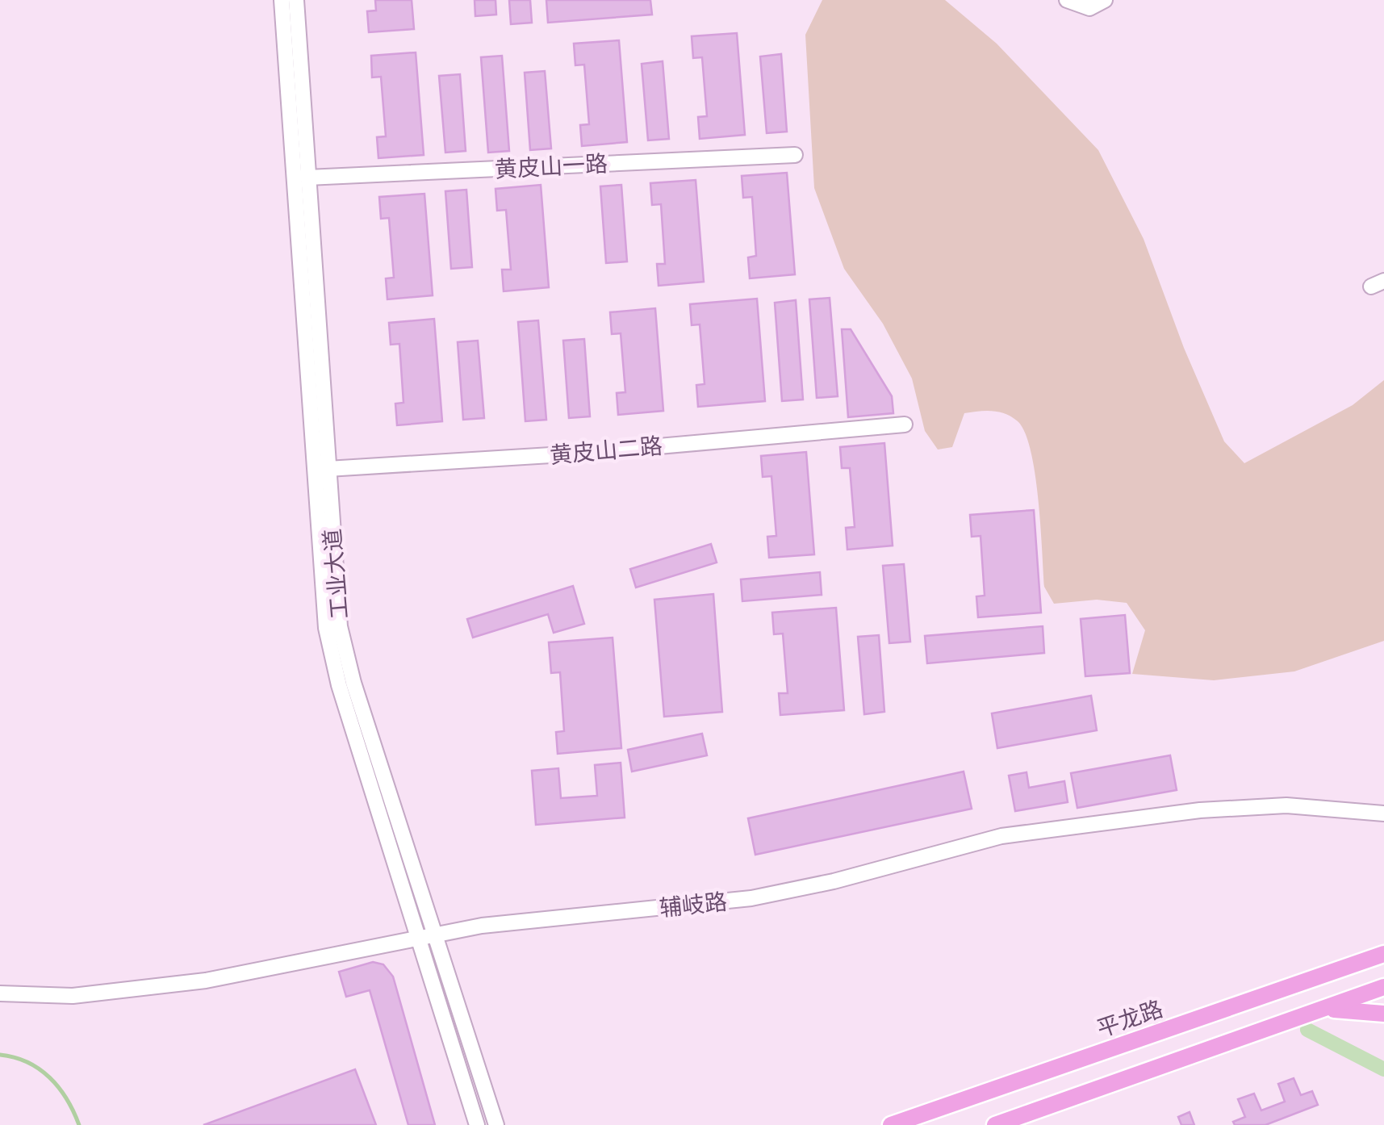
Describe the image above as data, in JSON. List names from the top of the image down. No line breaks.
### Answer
{"streets":{"main road":["平龙路"],"street":["黄皮山一路","黄皮山二路","工业大道","辅岐路"]},"crossings":[["黄皮山一路","工业大道"],["黄皮山二路","工业大道"],["工业大道","辅岐路"]]}
